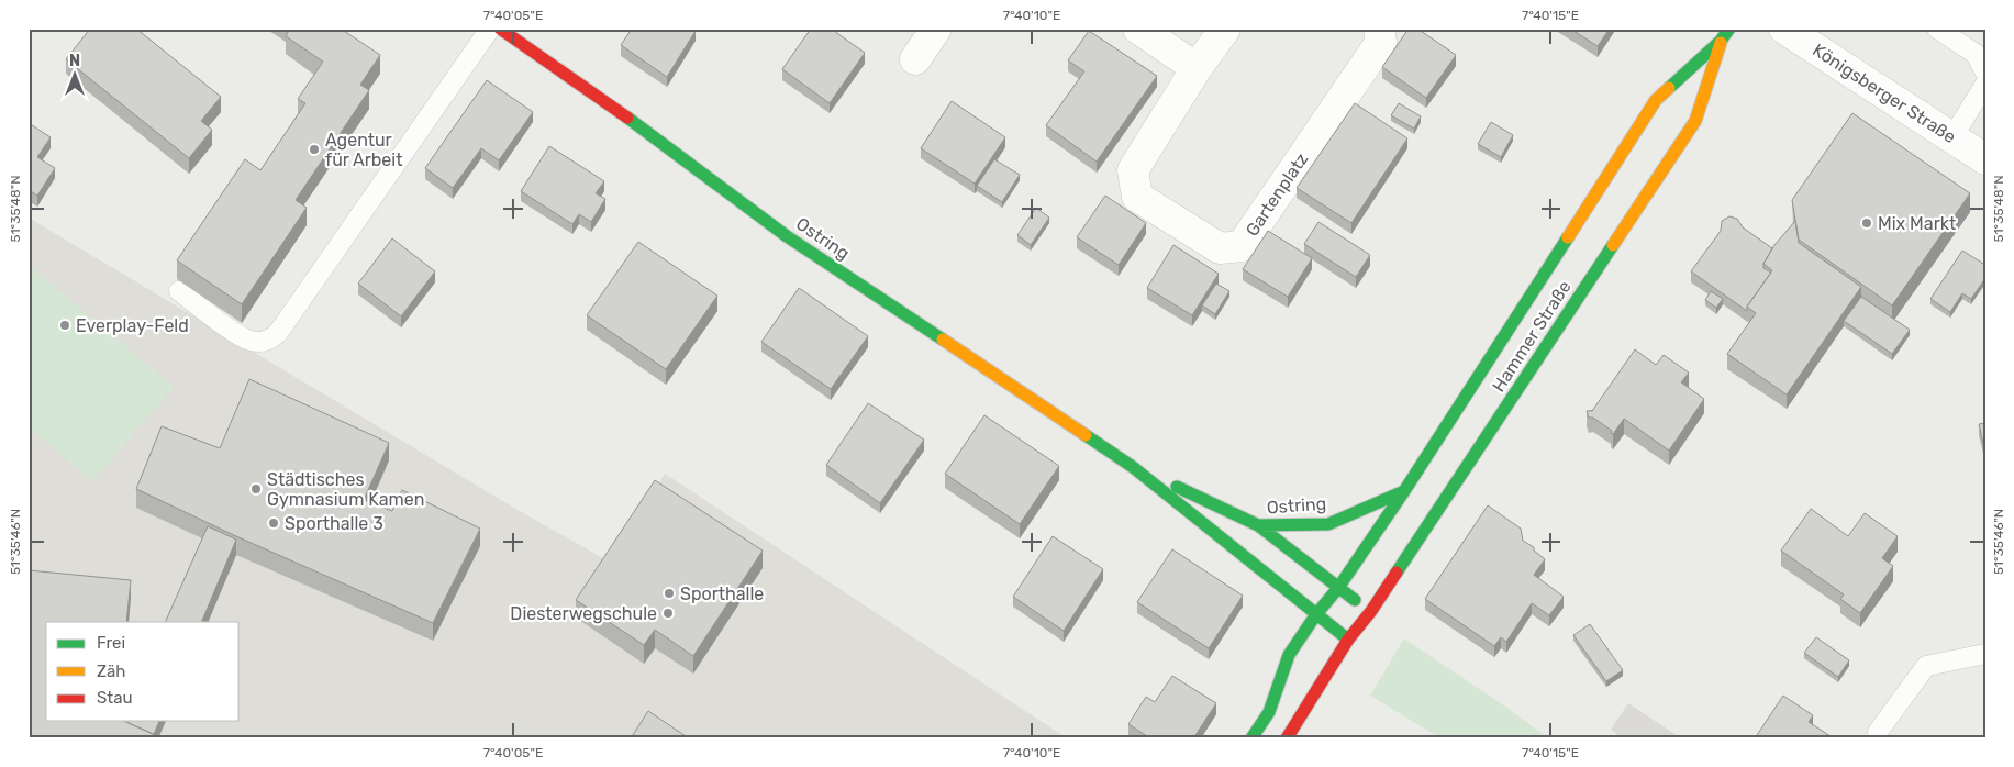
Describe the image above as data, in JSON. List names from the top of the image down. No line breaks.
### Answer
{"streets":{"main road":["Ostring","Hammer Straße"],"street":["Königsberger Straße","Gartenplatz"]},"crossings":[["Ostring","Hammer Straße"]],"places":["Agentur für Arbeit","Mix Markt","Everplay-Feld","Städtisches Gymnasium Kamen","Sporthalle 3","Sporthalle","Diesterwegschule"],"legend":["Frei","Zäh","Stau"],"north":"top","coordinates":["7°40'05\"E","7°40'10\"E","7°40'15\"E","51°35'48\"N","51°35'46\"N"]}
